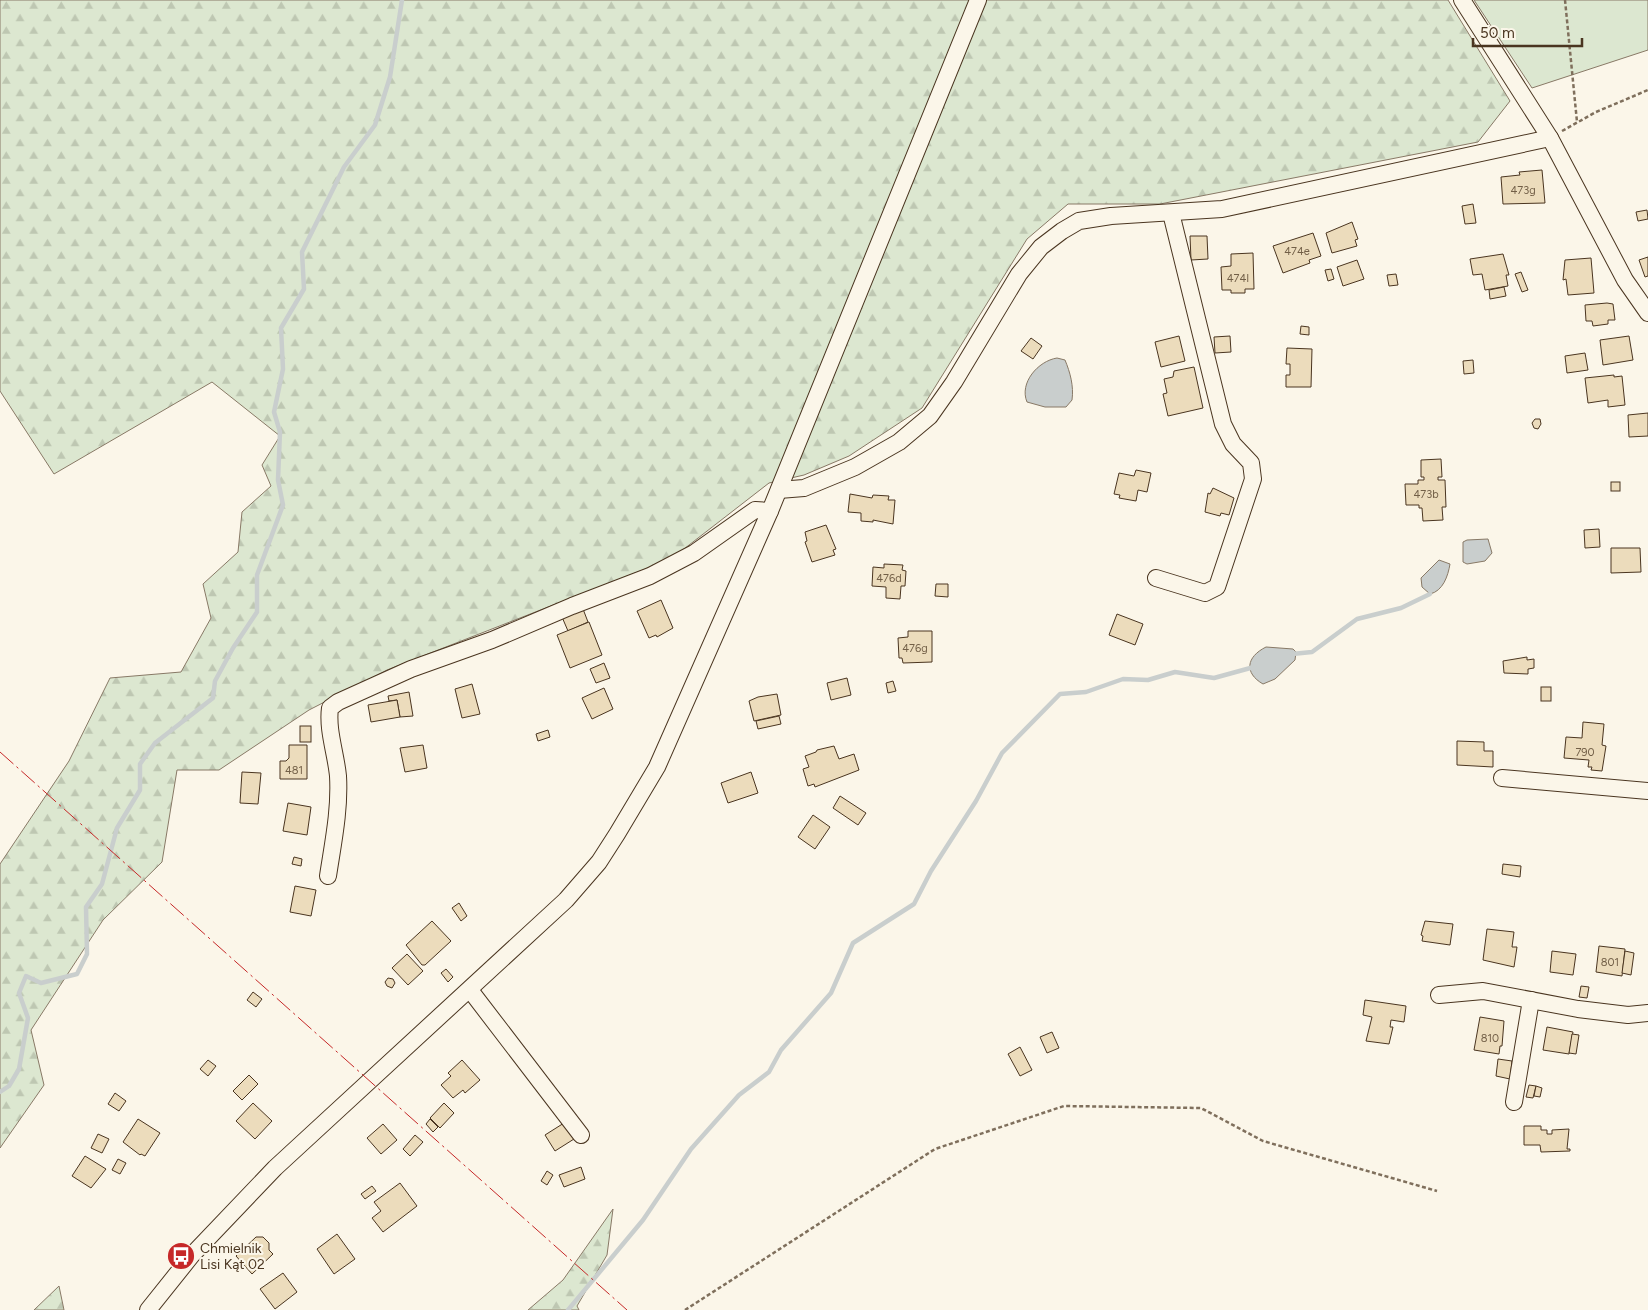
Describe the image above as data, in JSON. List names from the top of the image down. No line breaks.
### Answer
{"places":{"bus stop":["Chmielnik Lisi Kąt 02"]},"house_numbers":["473g","474e","474I","473b","476d","476g","790","481","801","810"],"scale_bar":"50 m"}
